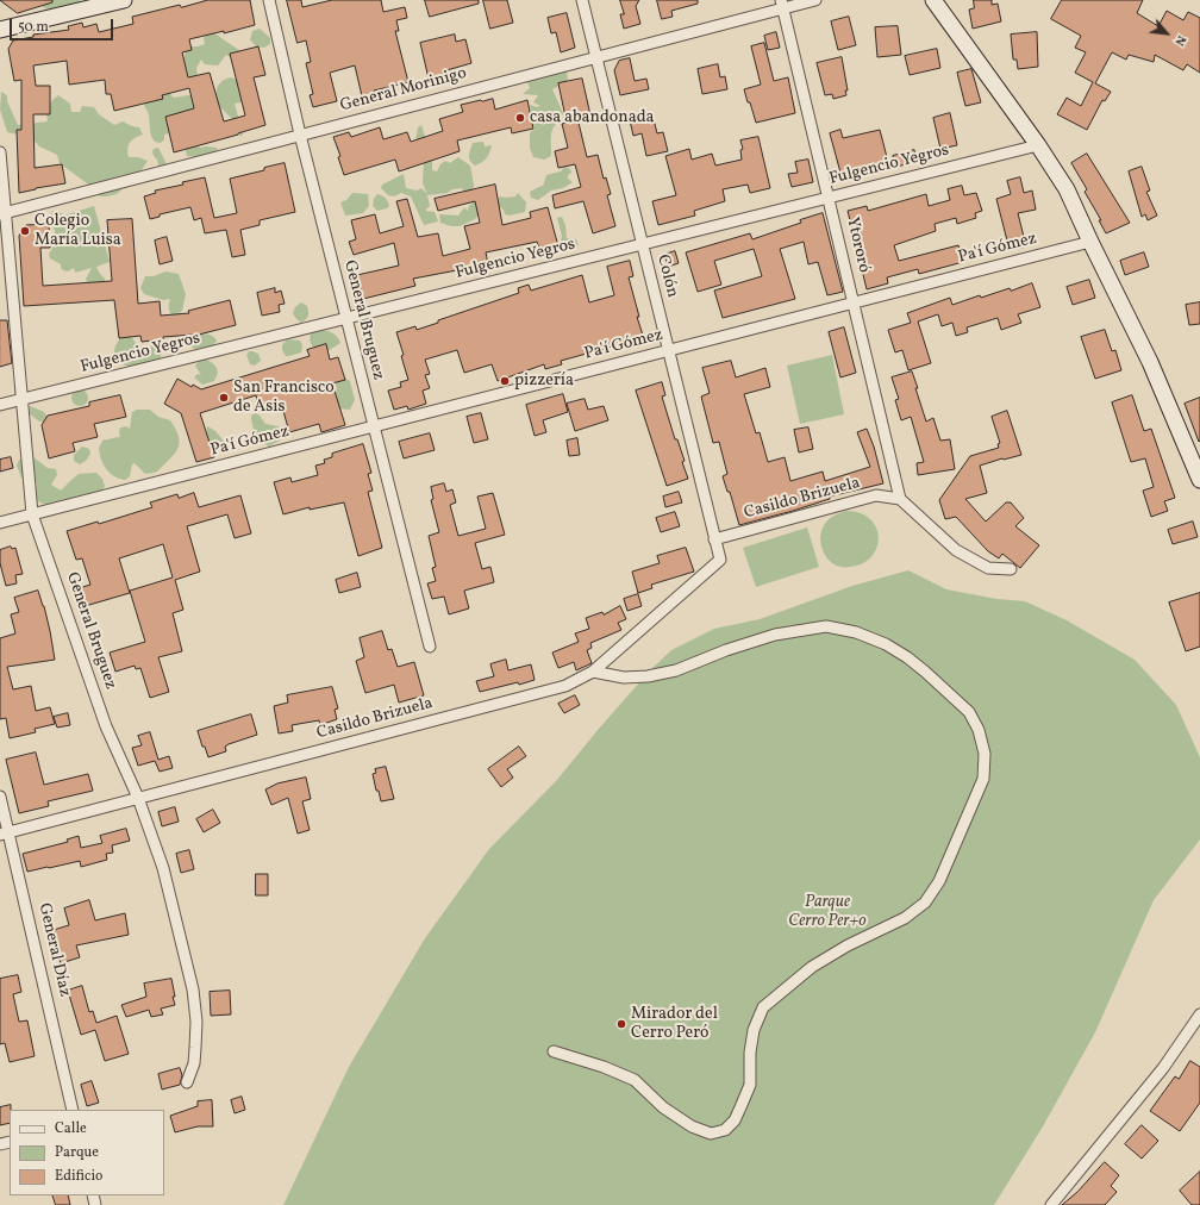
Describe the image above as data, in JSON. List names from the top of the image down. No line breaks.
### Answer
{"streets":{"street":["General Morinigo","Fulgencio Yegros","Ytororó","Pa'í Gómez","Colón","General Bruguez","Casildo Brizuela","General Díaz"]},"crossings":[["General Morinigo","Ytororó"],["General Morinigo","Colón"],["General Morinigo","General Bruguez"],["Fulgencio Yegros","Ytororó"],["Fulgencio Yegros","Colón"],["Fulgencio Yegros","General Bruguez"],["Ytororó","Pa'í Gómez"],["Ytororó","Casildo Brizuela"],["Pa'í Gómez","Colón"],["Pa'í Gómez","General Bruguez"],["Colón","Casildo Brizuela"],["General Bruguez","Casildo Brizuela"],["Casildo Brizuela","General Díaz"]],"parks":["Parque Cerro Per+o"],"places":["casa abandonada","Colegio María Luisa","pizzería","San Francisco de Asis","Mirador del Cerro Peró"],"legend":["Calle","Parque","Edificio"],"scale_bar":"50 m","north":"bottom right"}
